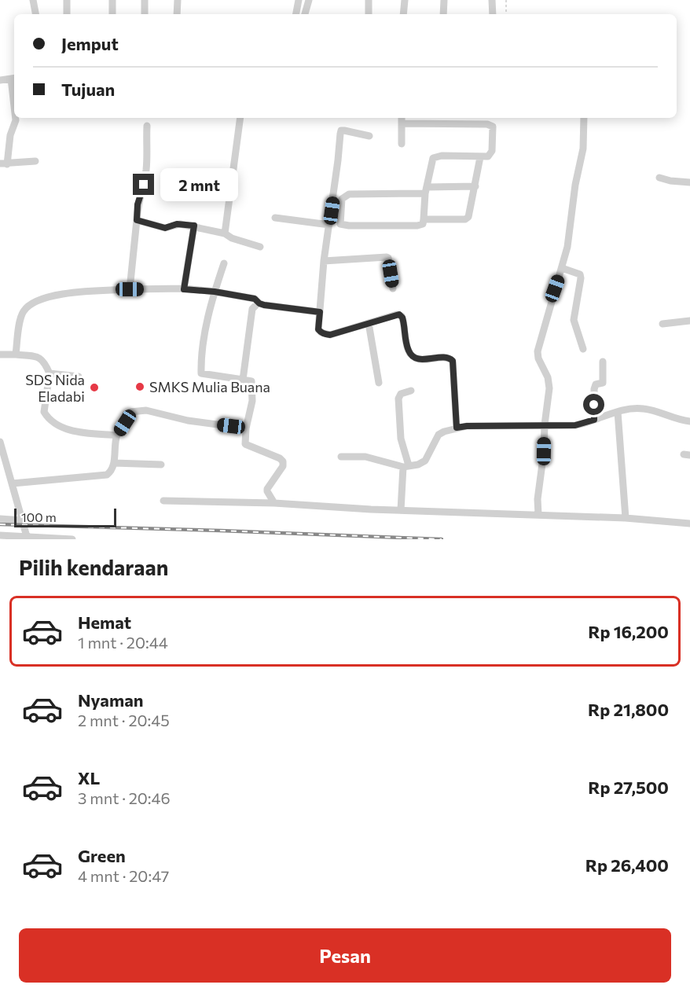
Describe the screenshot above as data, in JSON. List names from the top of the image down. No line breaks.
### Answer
{"places":["SMKS Mulia Buana","SDS Nida Eladabi"],"scale_bar":"100 m","page":{"banner":["Jemput","Tujuan"],"bubble":"2 mnt","scale":"100 m","heading":"Pilih kendaraan","list":[{"name":"Hemat","note":"1 mnt · 20:44","value":"Rp 16,200"},{"name":"Nyaman","note":"2 mnt · 20:45","value":"Rp 21,800"},{"name":"XL","note":"3 mnt · 20:46","value":"Rp 27,500"},{"name":"Green","note":"4 mnt · 20:47","value":"Rp 26,400"}],"buttons":"Pesan"}}
